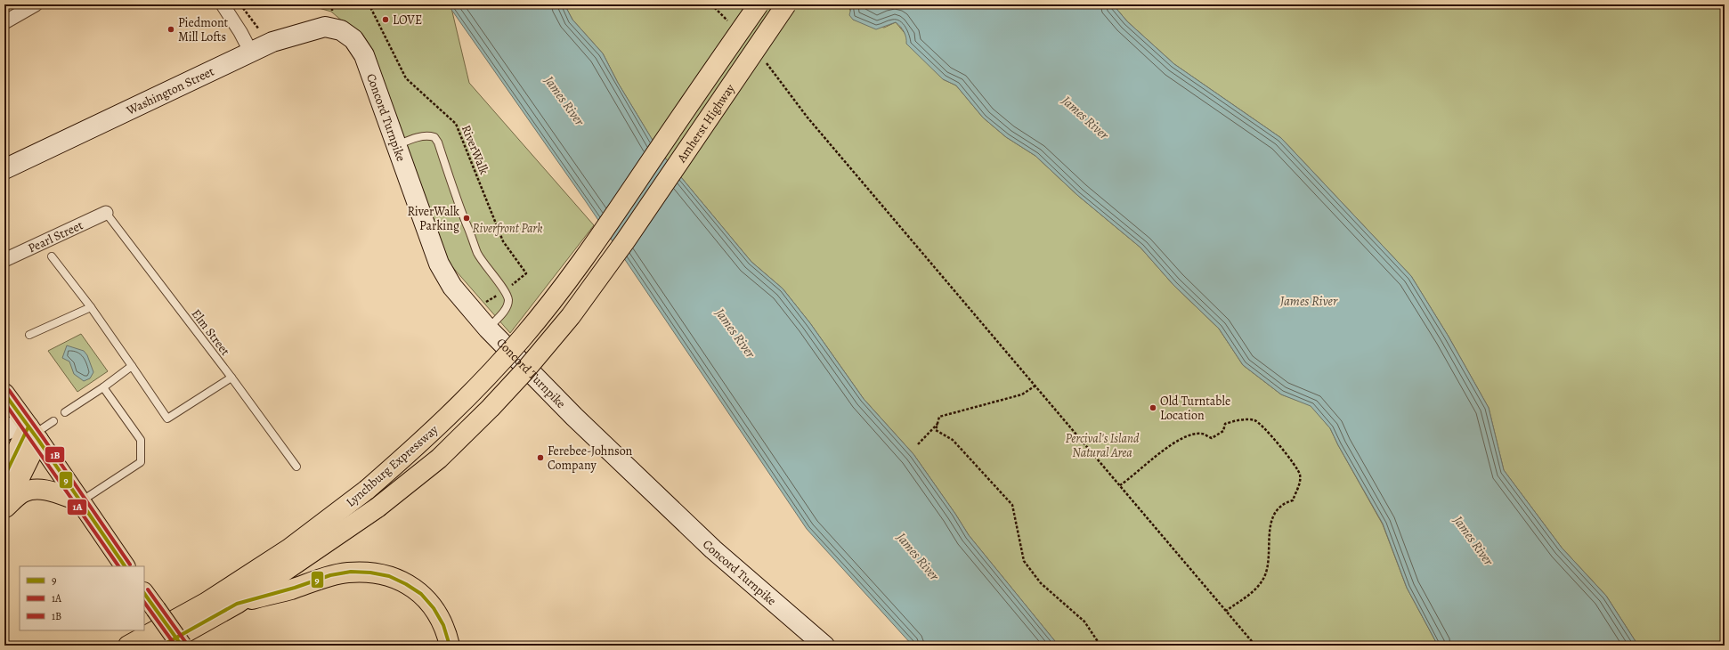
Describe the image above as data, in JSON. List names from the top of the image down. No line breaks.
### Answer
{"streets":{"main road":["Amherst Highway","Lynchburg Expressway"],"street":["Washington Street","Concord Turnpike","Pearl Street"],"lane":["Elm Street"],"path":["RiverWalk"]},"crossings":[["Washington Street","Concord Turnpike"],["Amherst Highway","Lynchburg Expressway"],["Pearl Street","Elm Street"]],"water":["James River"],"parks":["Riverfront Park","Percival's Island Natural Area"],"places":["LOVE","Piedmont Mill Lofts","RiverWalk Parking","Old Turntable Location","Ferebee-Johnson Company"],"lines":["transit line 1B","transit line 9","transit line 1A"],"legend":["9","1A","1B"]}
